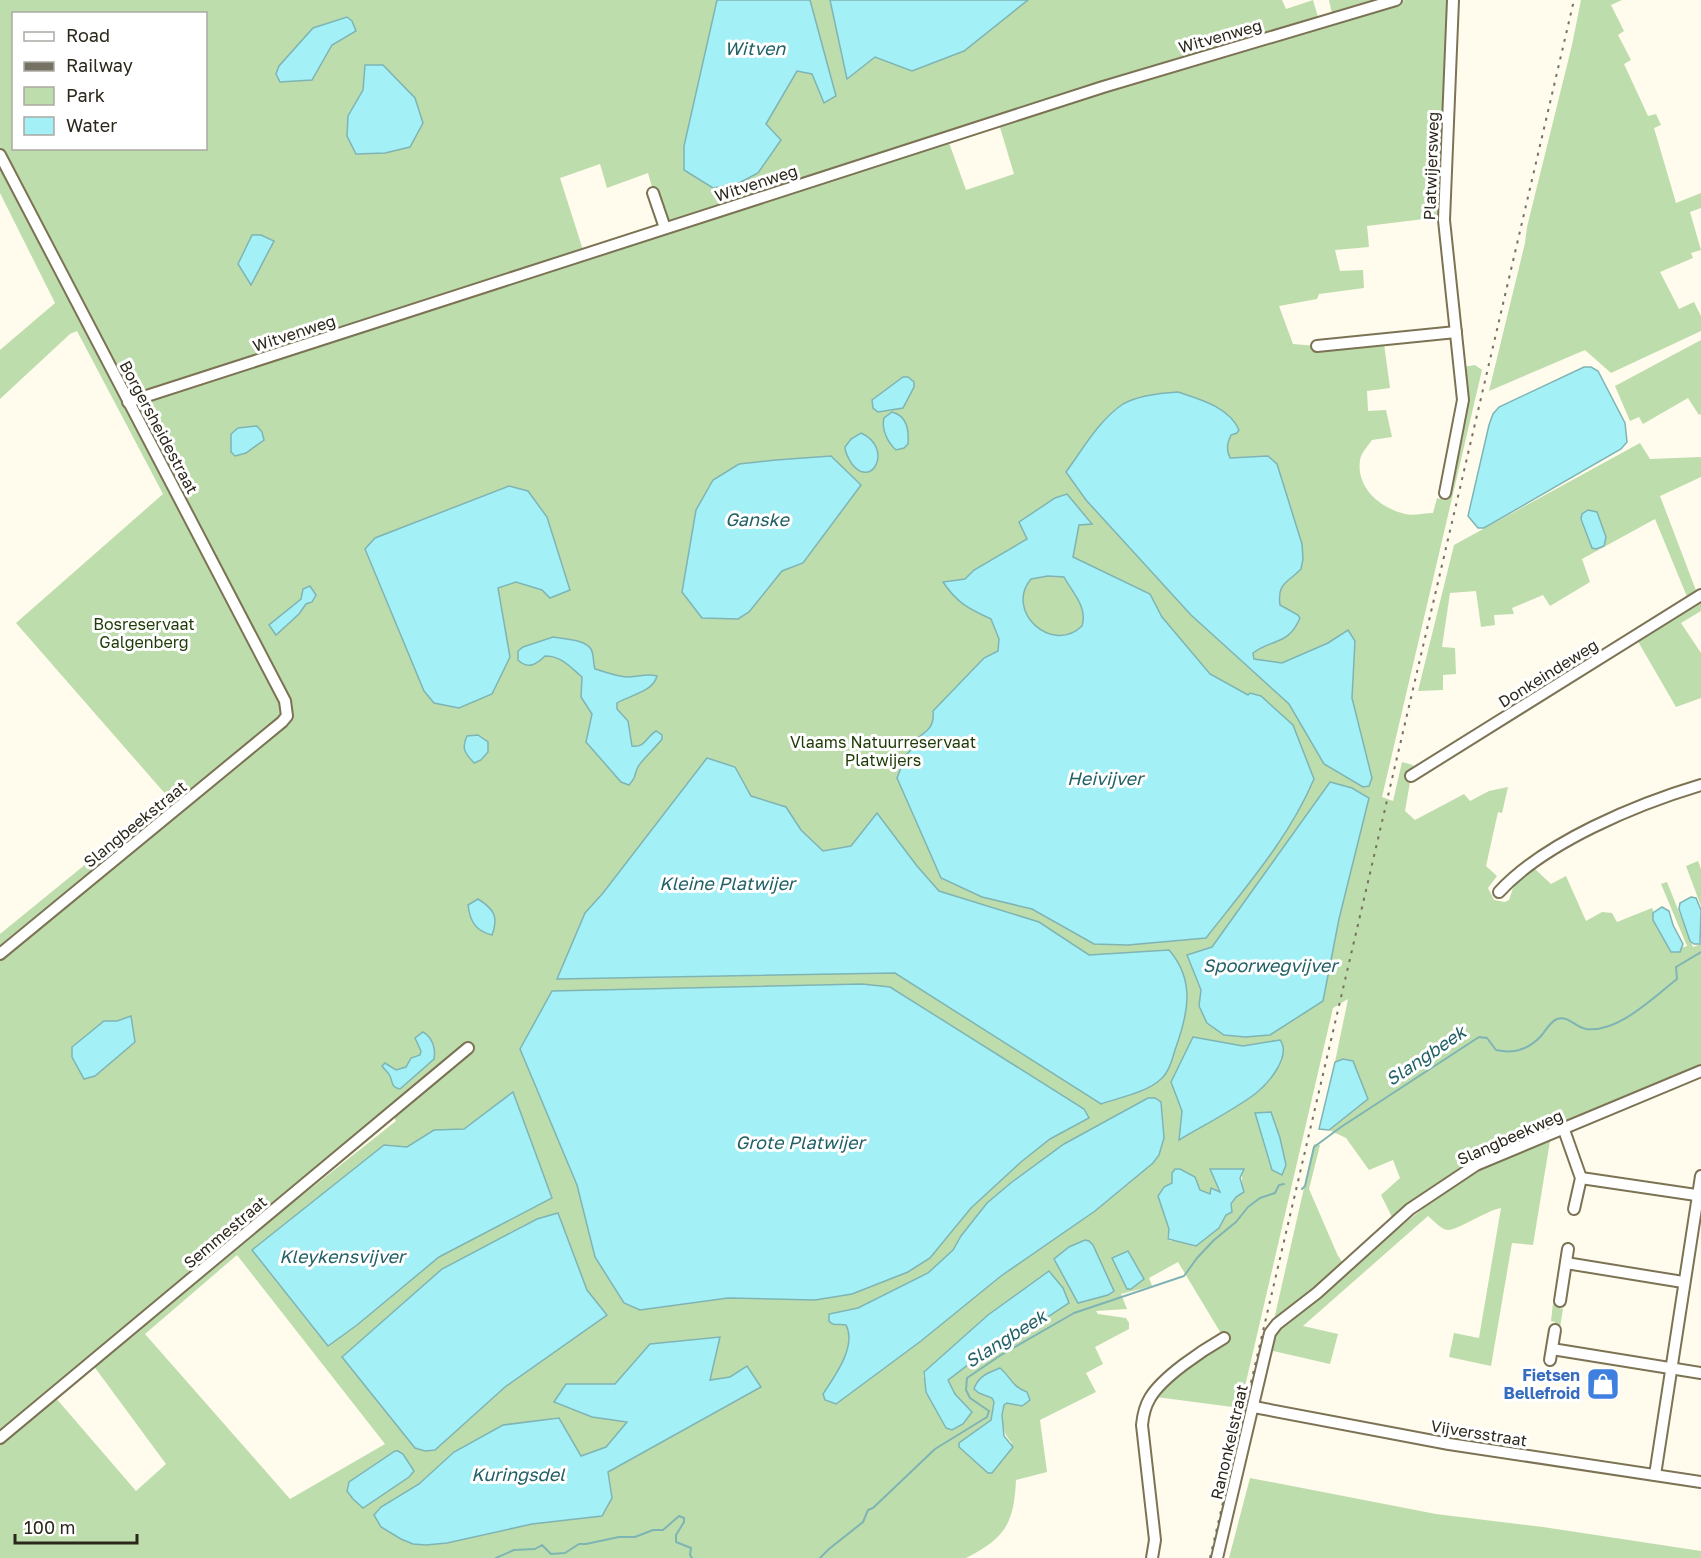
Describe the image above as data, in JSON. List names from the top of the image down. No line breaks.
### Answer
{"streets":{"street":["Witvenweg","Platwijersweg","Borgersheidestraat","Donkeindeweg","Slangbeekstraat","Slangbeekweg","Semmestraat","Vijversstraat","Ranonkelstraat"]},"crossings":[["Witvenweg","Borgersheidestraat"],["Borgersheidestraat","Slangbeekstraat"],["Slangbeekweg","Ranonkelstraat"],["Vijversstraat","Ranonkelstraat"]],"water":["Witven","Ganske","Heivijver","Kleine Platwijer","Spoorwegvijver","Slangbeek","Grote Platwijer","Kleykensvijver","Kuringsdel"],"parks":["Bosreservaat Galgenberg","Vlaams Natuurreservaat Platwijers"],"places":{"shop":["Fietsen Bellefroid"]},"legend":["Road","Railway","Park","Water"],"scale_bar":"100 m"}
